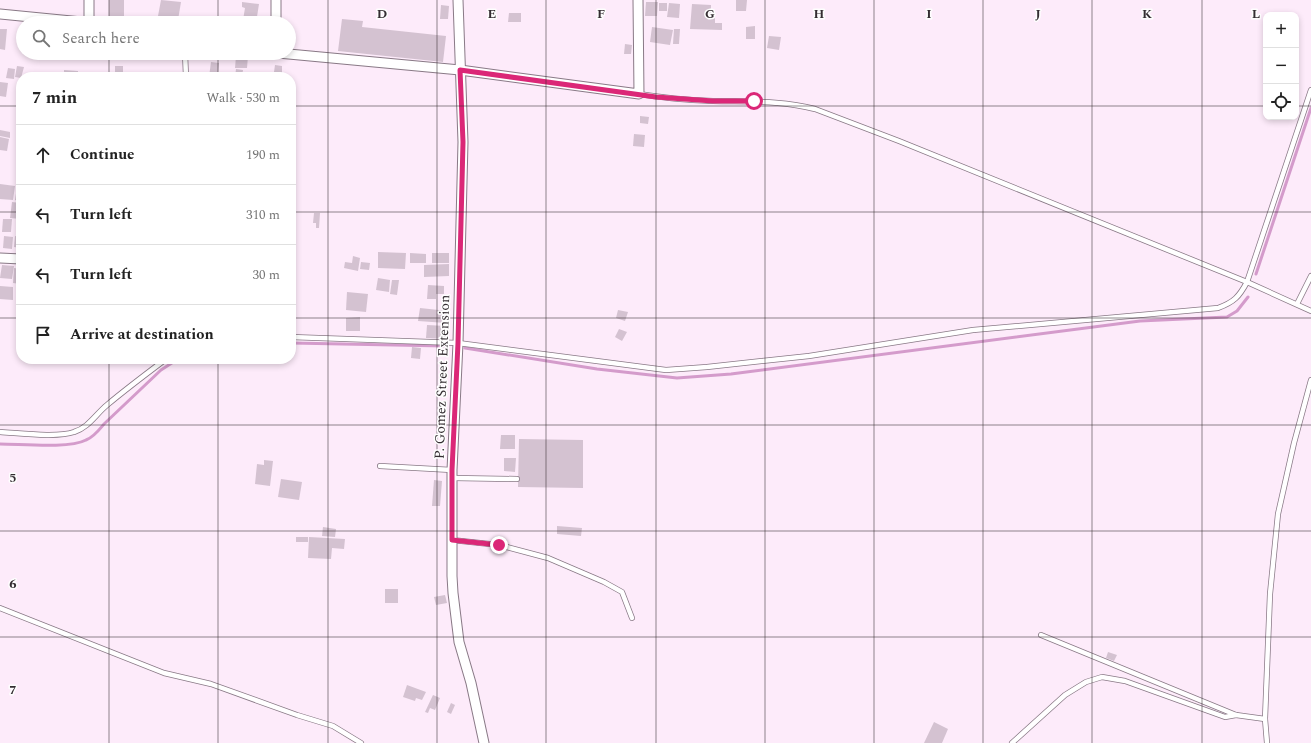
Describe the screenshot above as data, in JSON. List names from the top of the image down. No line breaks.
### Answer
{"streets":{"street":["P. Gomez Street Extension"]},"page":{"map_buttons":["+","−"],"search":"Search here","heading":["7 min","Walk · 530 m"],"list":[["Continue","190 m"],["Turn left","310 m"],["Turn left","30 m"],"Arrive at destination"]},"grid":{"columns":["D","E","F","G","H","I","J","K","L"],"rows":["5","6","7"]}}
